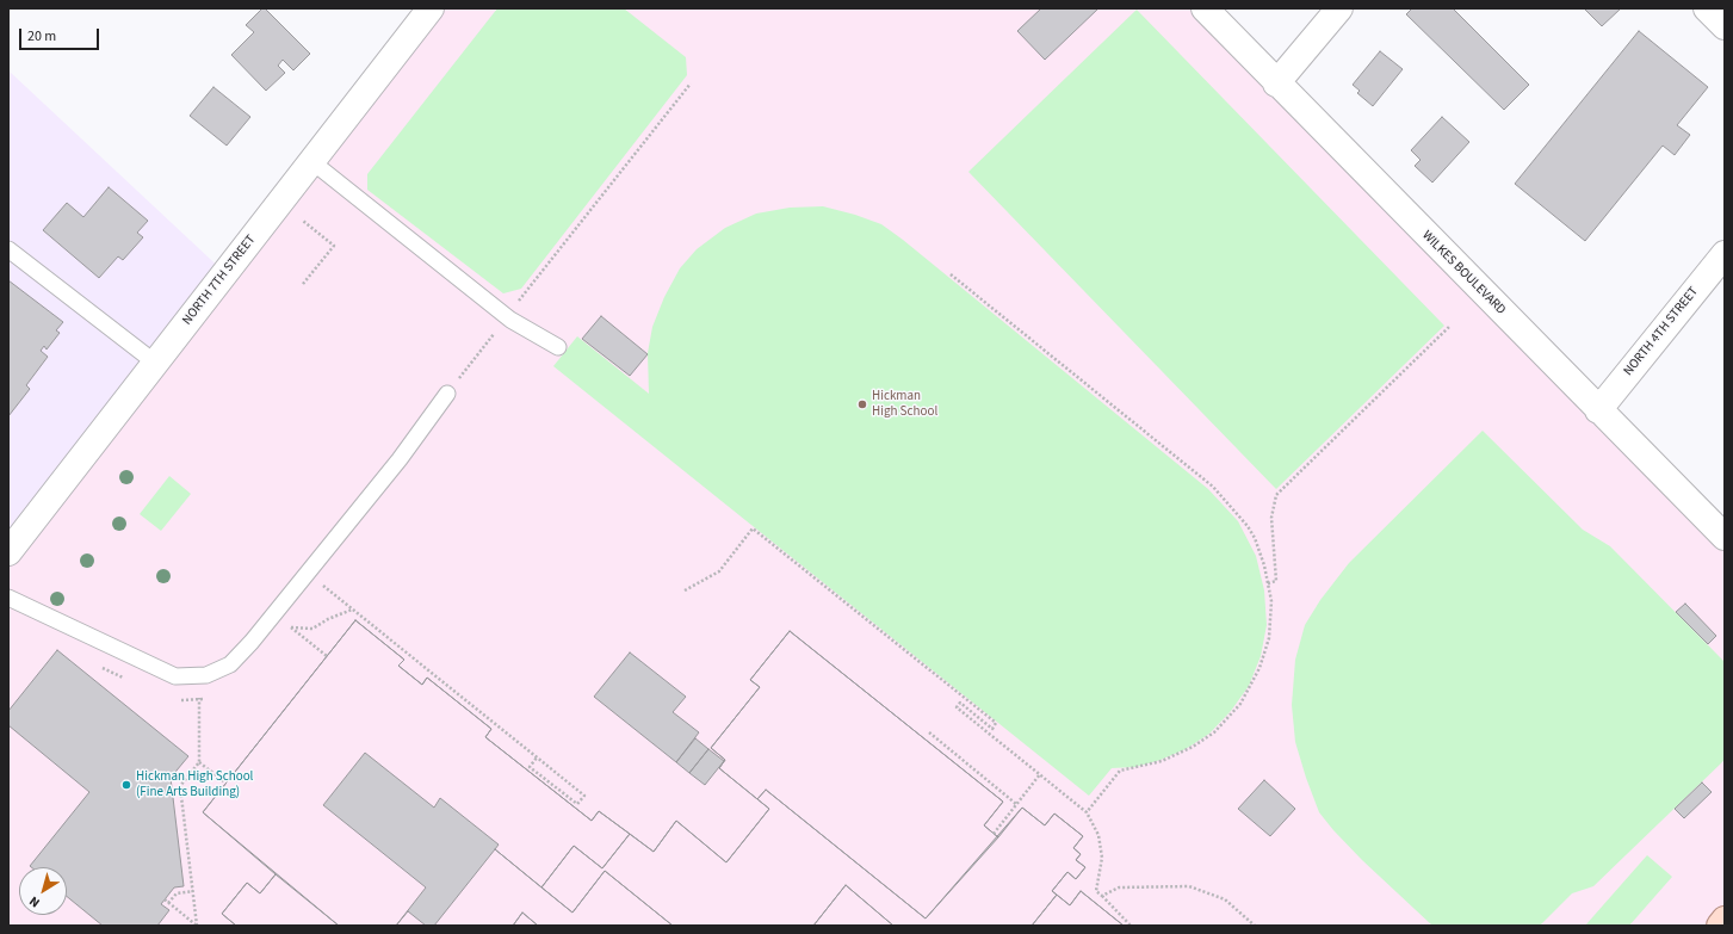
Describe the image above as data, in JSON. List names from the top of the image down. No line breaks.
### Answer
{"streets":{"street":["WILKES BOULEVARD","NORTH 7TH STREET","NORTH 4TH STREET"]},"crossings":[["WILKES BOULEVARD","NORTH 4TH STREET"]],"places":["Hickman High School","Hickman High School (Fine Arts Building)"],"scale_bar":"20 m","north":"bottom left"}
